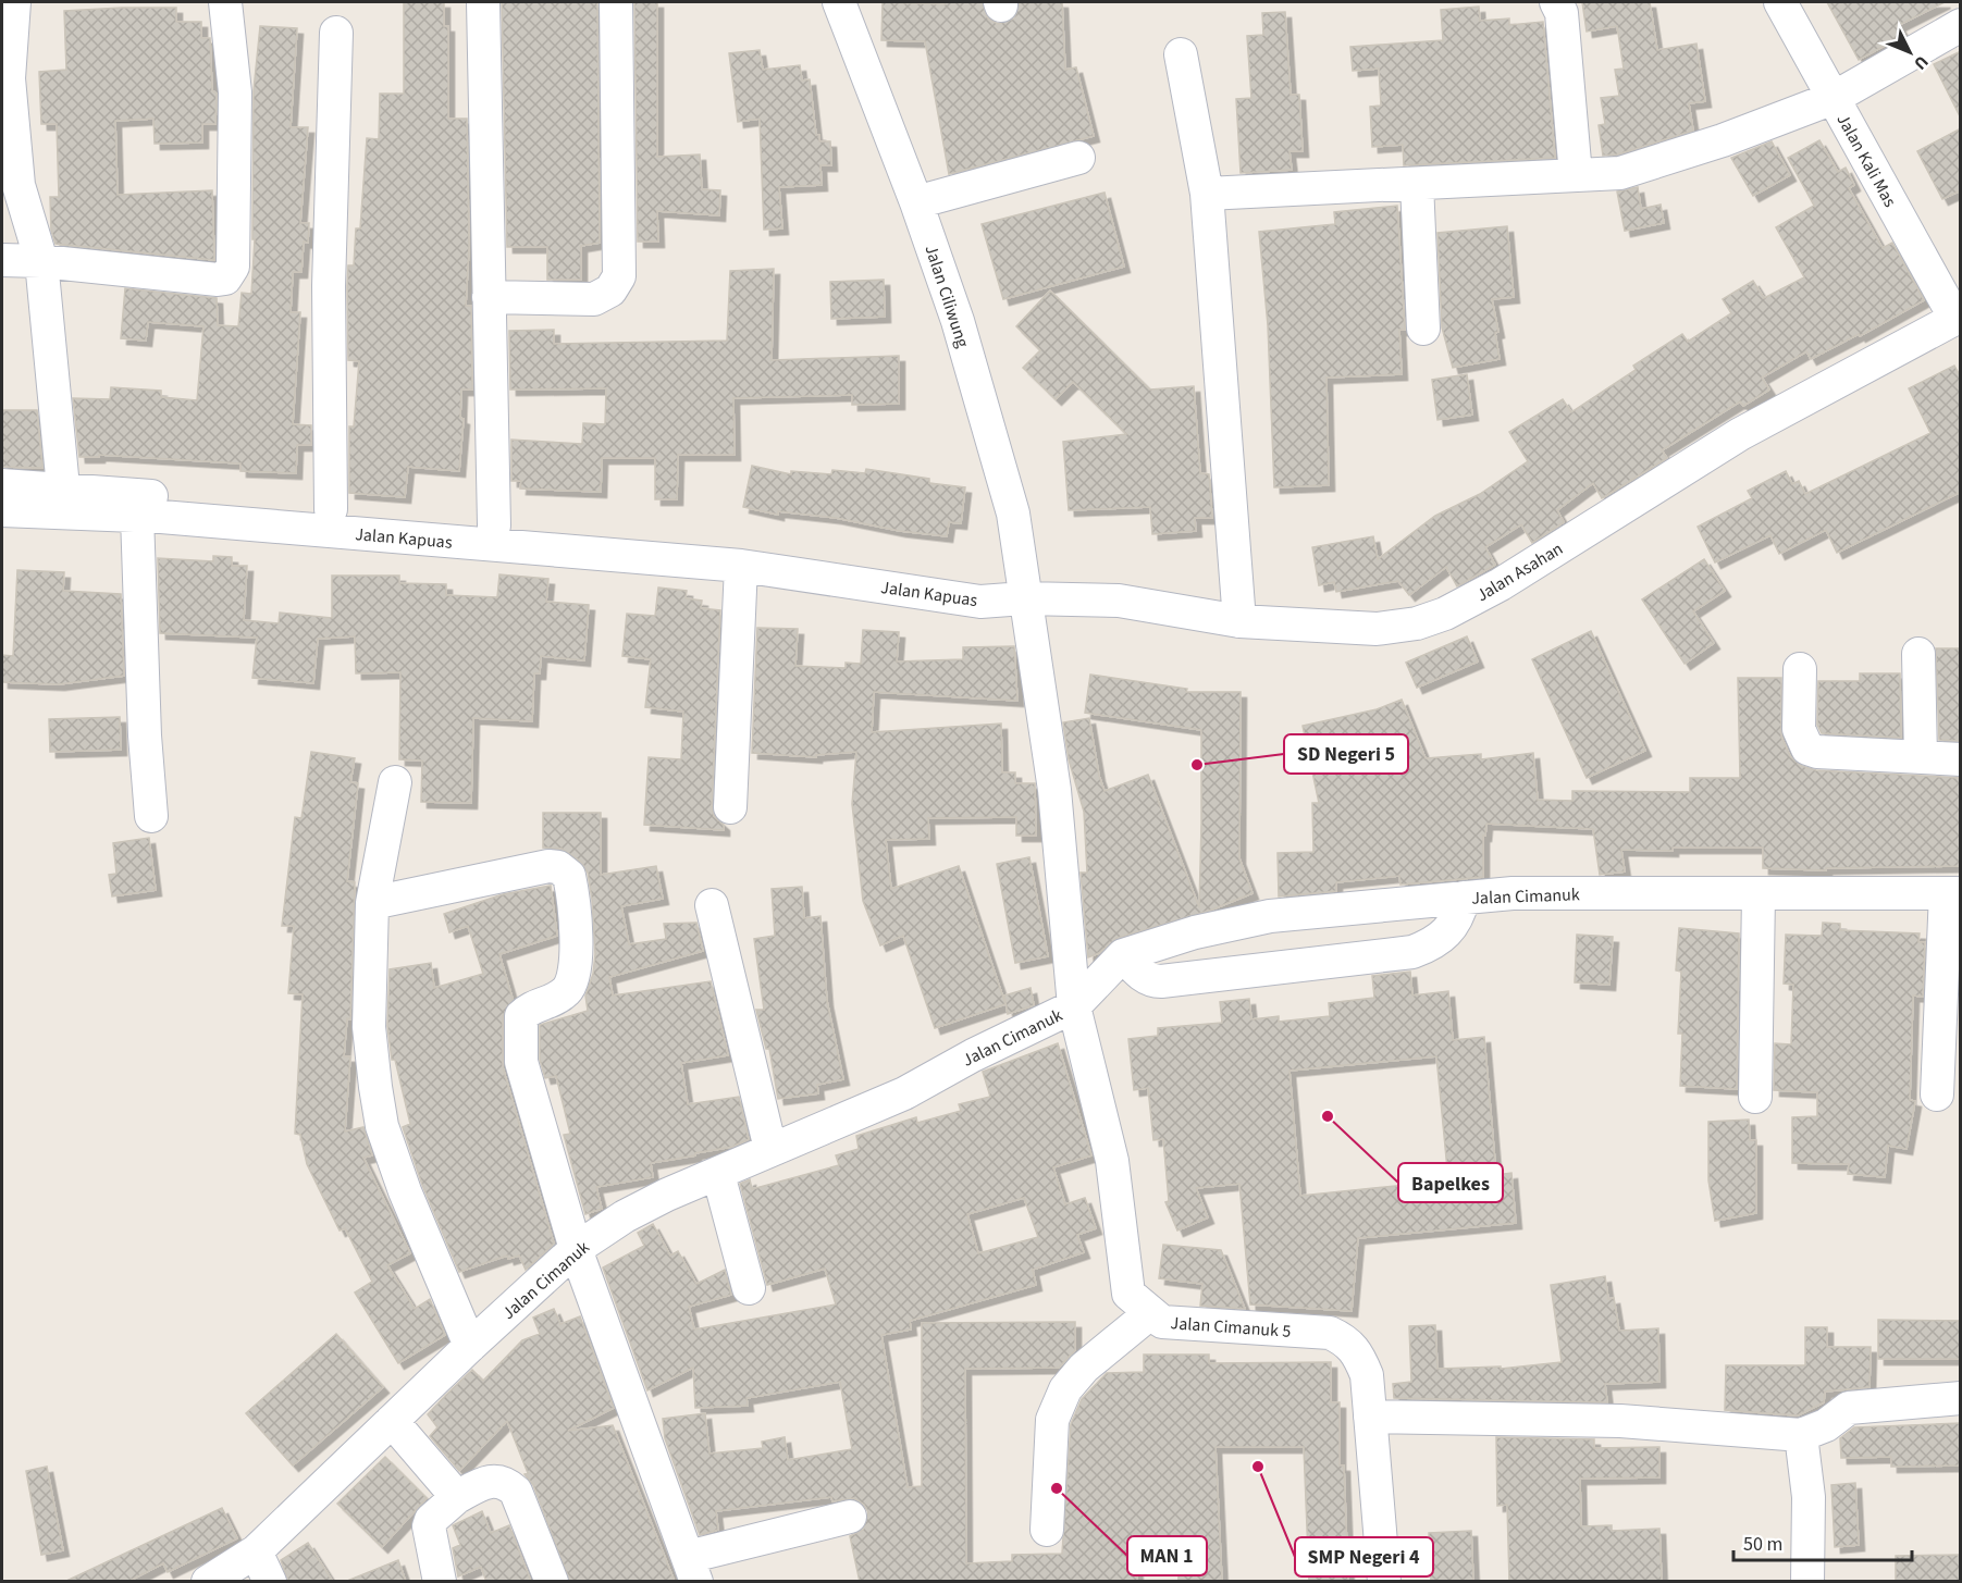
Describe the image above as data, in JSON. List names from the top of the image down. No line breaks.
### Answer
{"streets":{"street":["Jalan Kali Mas","Jalan Ciliwung","Jalan Kapuas","Jalan Asahan","Jalan Cimanuk","Jalan Cimanuk 5"]},"crossings":[["Jalan Kali Mas","Jalan Asahan"],["Jalan Ciliwung","Jalan Kapuas"],["Jalan Ciliwung","Jalan Asahan"],["Jalan Ciliwung","Jalan Cimanuk"],["Jalan Ciliwung","Jalan Cimanuk 5"],["Jalan Kapuas","Jalan Asahan"],["Jalan Cimanuk","Jalan Cimanuk 5"]],"places":["SD Negeri 5","Bapelkes","SMP Negeri 4","MAN 1"],"scale_bar":"50 m","north":"bottom right"}
